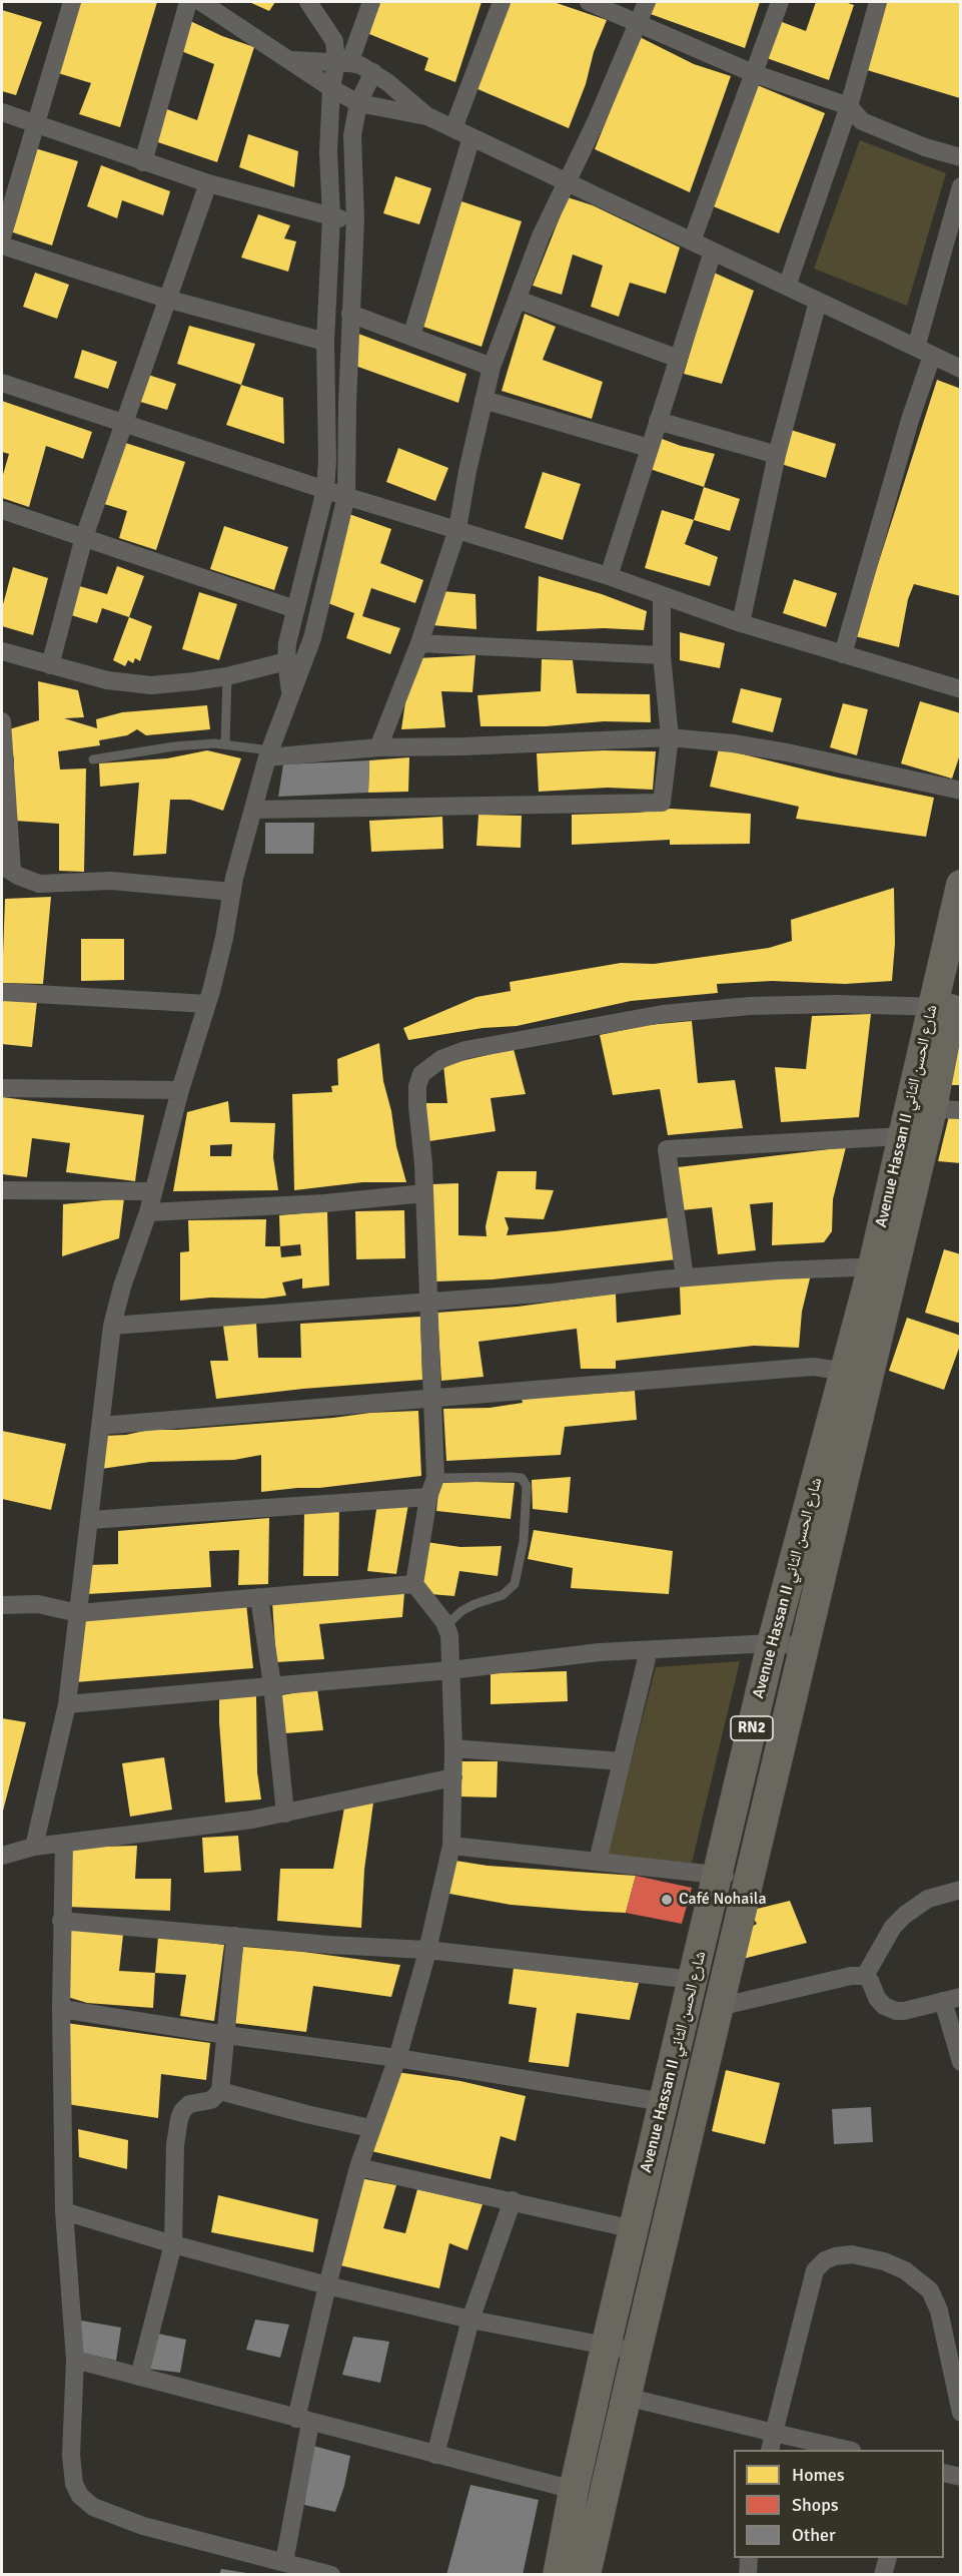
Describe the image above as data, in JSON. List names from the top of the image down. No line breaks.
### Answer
{"streets":{"main road":["Avenue Hassan II شارع الحسن الثاني","RN2"]},"places":["Café Nohaila"],"legend":["Homes","Shops","Other"]}
